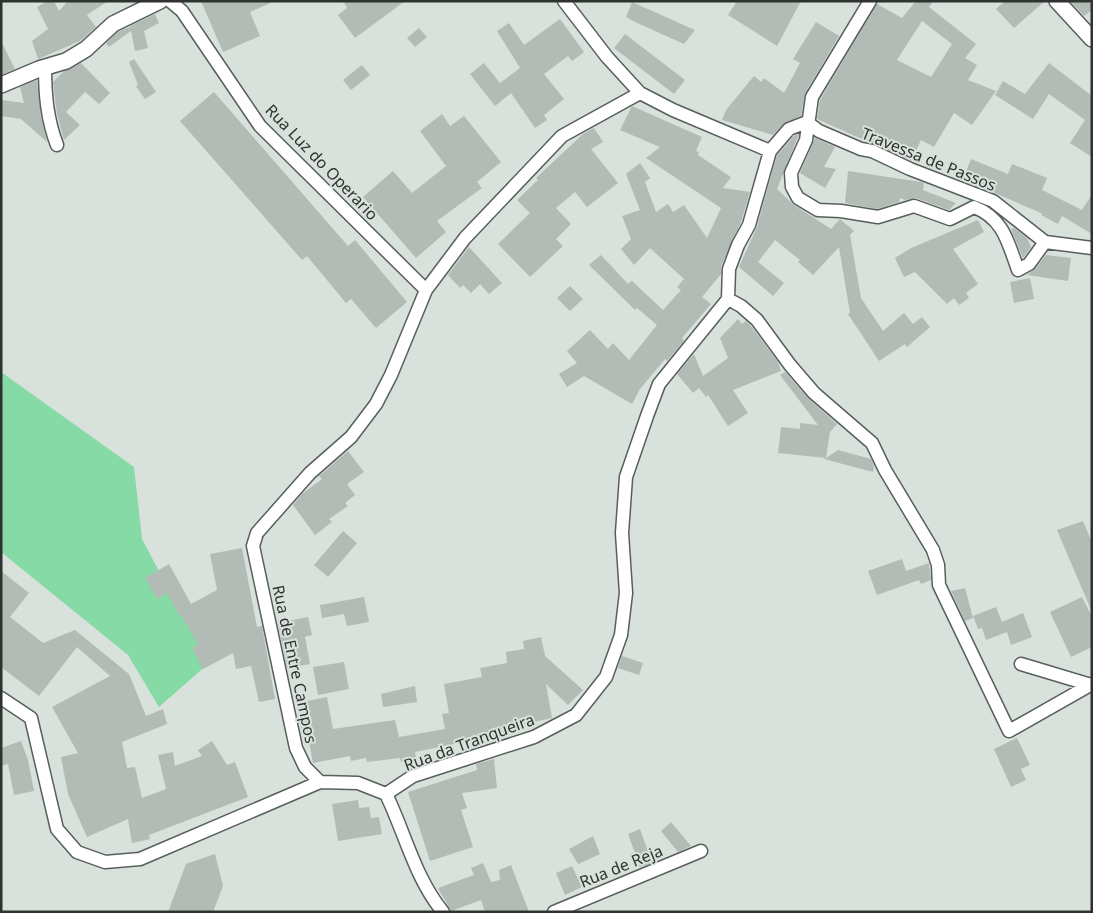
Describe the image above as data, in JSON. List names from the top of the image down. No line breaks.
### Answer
{"streets":{"street":["Travessa de Passos","Rua Luz do Operario","Rua de Entre Campos","Rua da Tranqueira","Rua de Reja"]},"crossings":[["Rua Luz do Operario","Rua de Entre Campos"]]}
